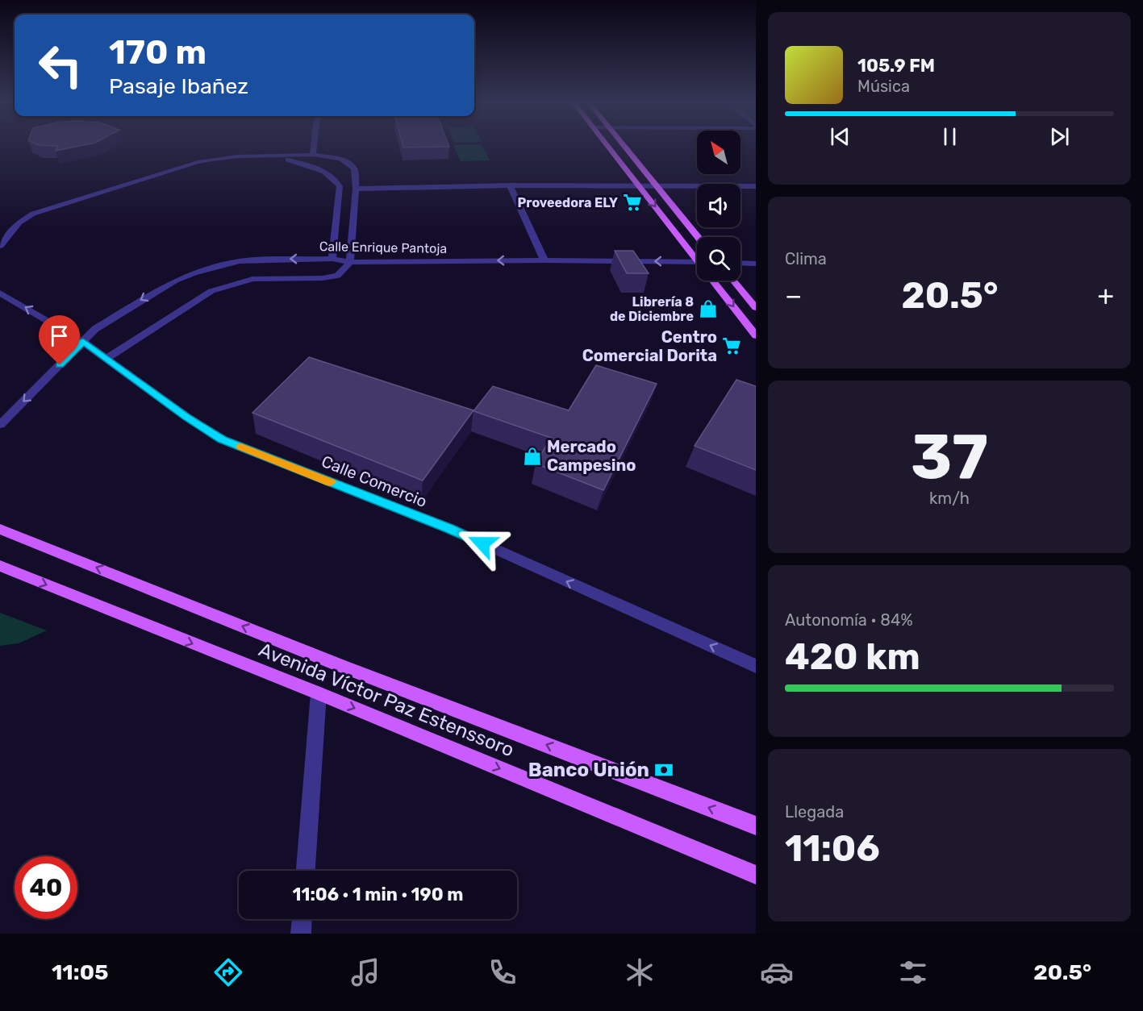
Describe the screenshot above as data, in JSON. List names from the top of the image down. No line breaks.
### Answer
{"streets":{"main road":["Avenida Víctor Paz Estenssoro"],"street":["Calle Enrique Pantoja","Calle Comercio"]},"crossings":[["Calle Enrique Pantoja","Calle Comercio"]],"one_way":["Calle Comercio"],"places":{"supermarket":["Proveedora ELY","Centro Comercial Dorita"],"shop":["Librería 8 de Diciembre","Mercado Campesino"],"bank":["Banco Unión"]},"north":"top left","page":{"turn":["170 m","Pasaje Ibañez"],"song":["105.9 FM","Música"],"tile":["Clima",["37","km/h"],["Autonomía · 84%","420 km"],["Llegada","11:06"]],"heat":["−","20.5°","+"],"limit":"40","trip":"11:06 · 1 min · 190 m","tabs":["11:05","20.5°"]}}
